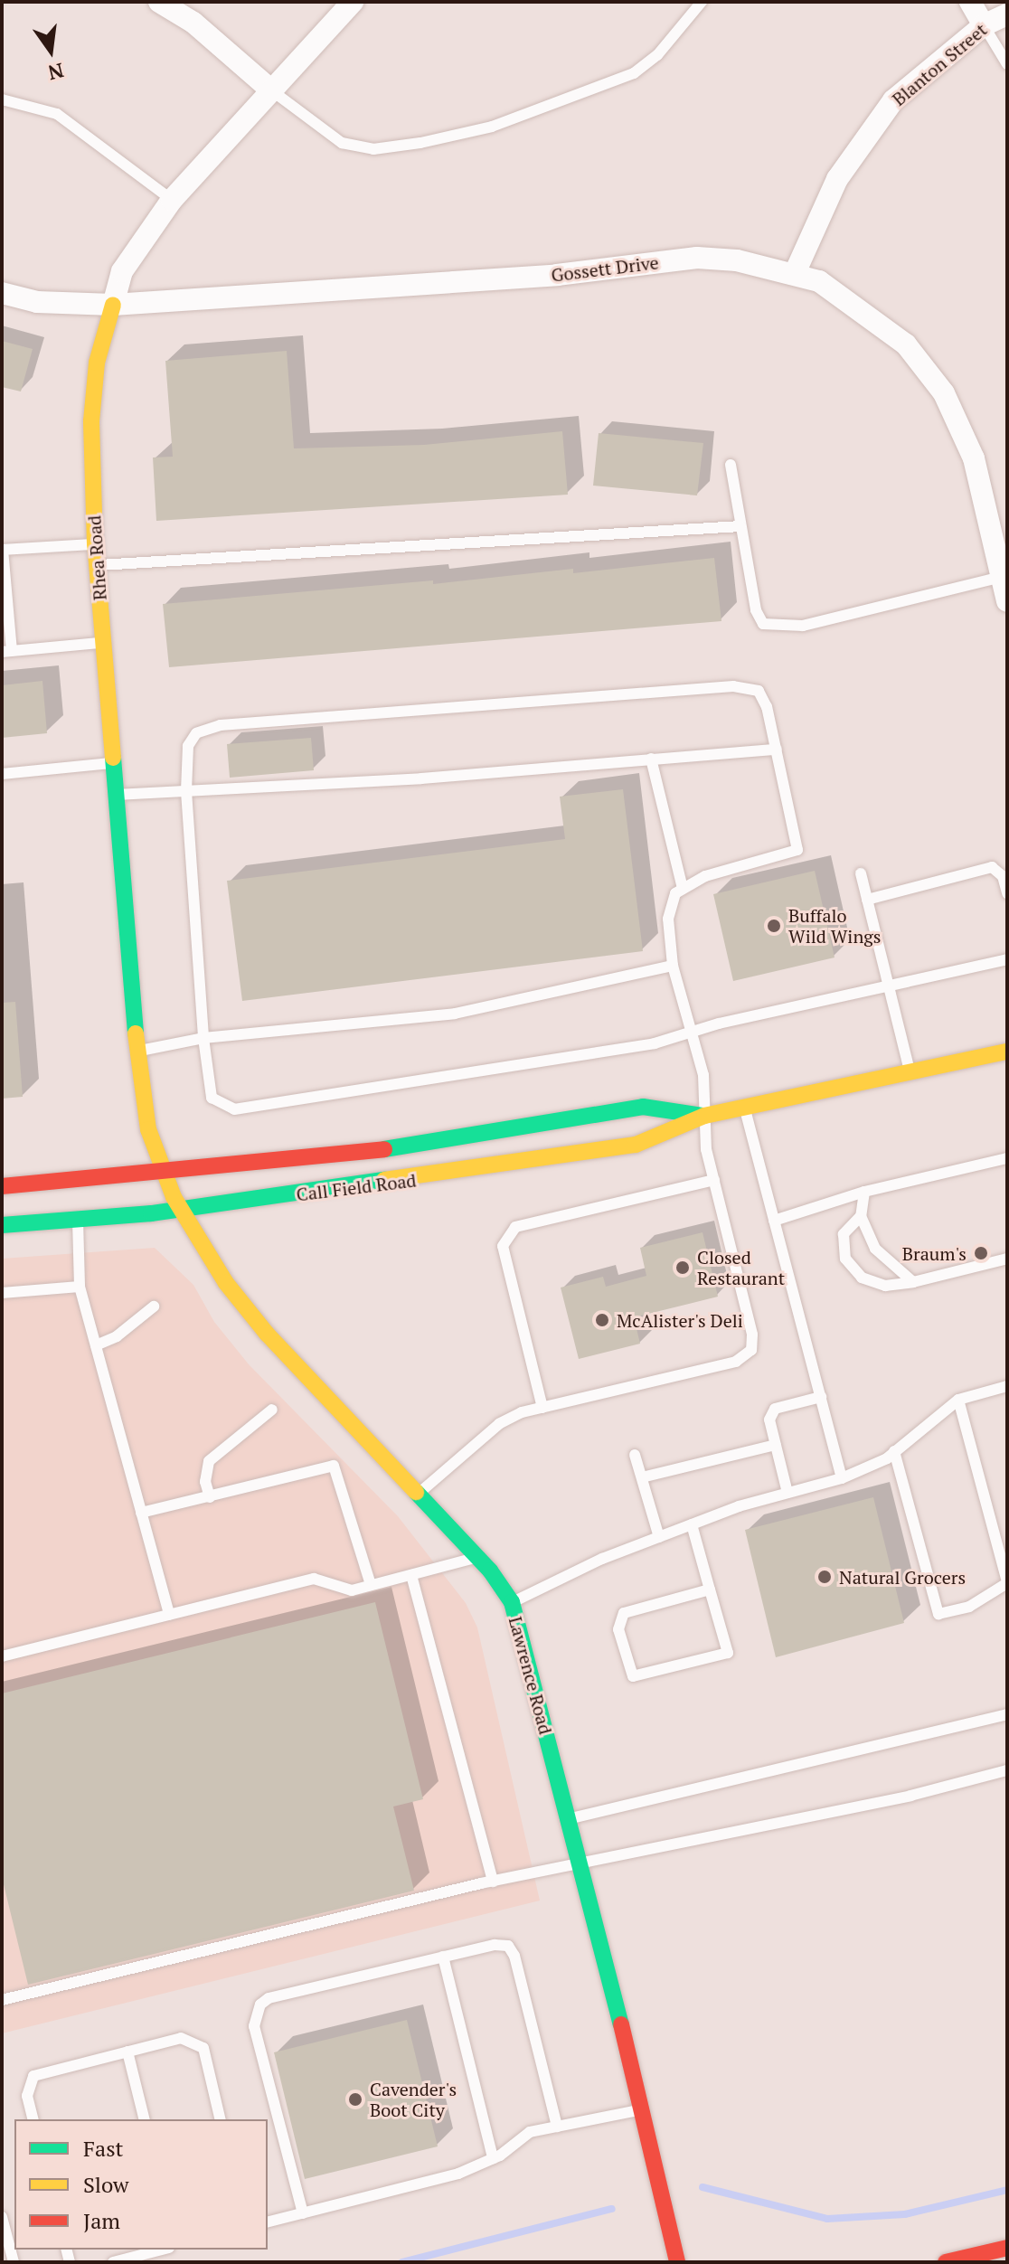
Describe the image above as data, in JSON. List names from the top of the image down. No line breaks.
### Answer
{"streets":{"street":["Blanton Street","Gossett Drive","Rhea Road","Call Field Road","Lawrence Road"]},"crossings":[["Blanton Street","Gossett Drive"],["Gossett Drive","Rhea Road"],["Rhea Road","Call Field Road"],["Rhea Road","Lawrence Road"],["Call Field Road","Lawrence Road"]],"places":["Buffalo Wild Wings","Braum's","Closed Restaurant","McAlister's Deli","Natural Grocers","Cavender's Boot City"],"legend":["Fast","Slow","Jam"],"north":"bottom"}
